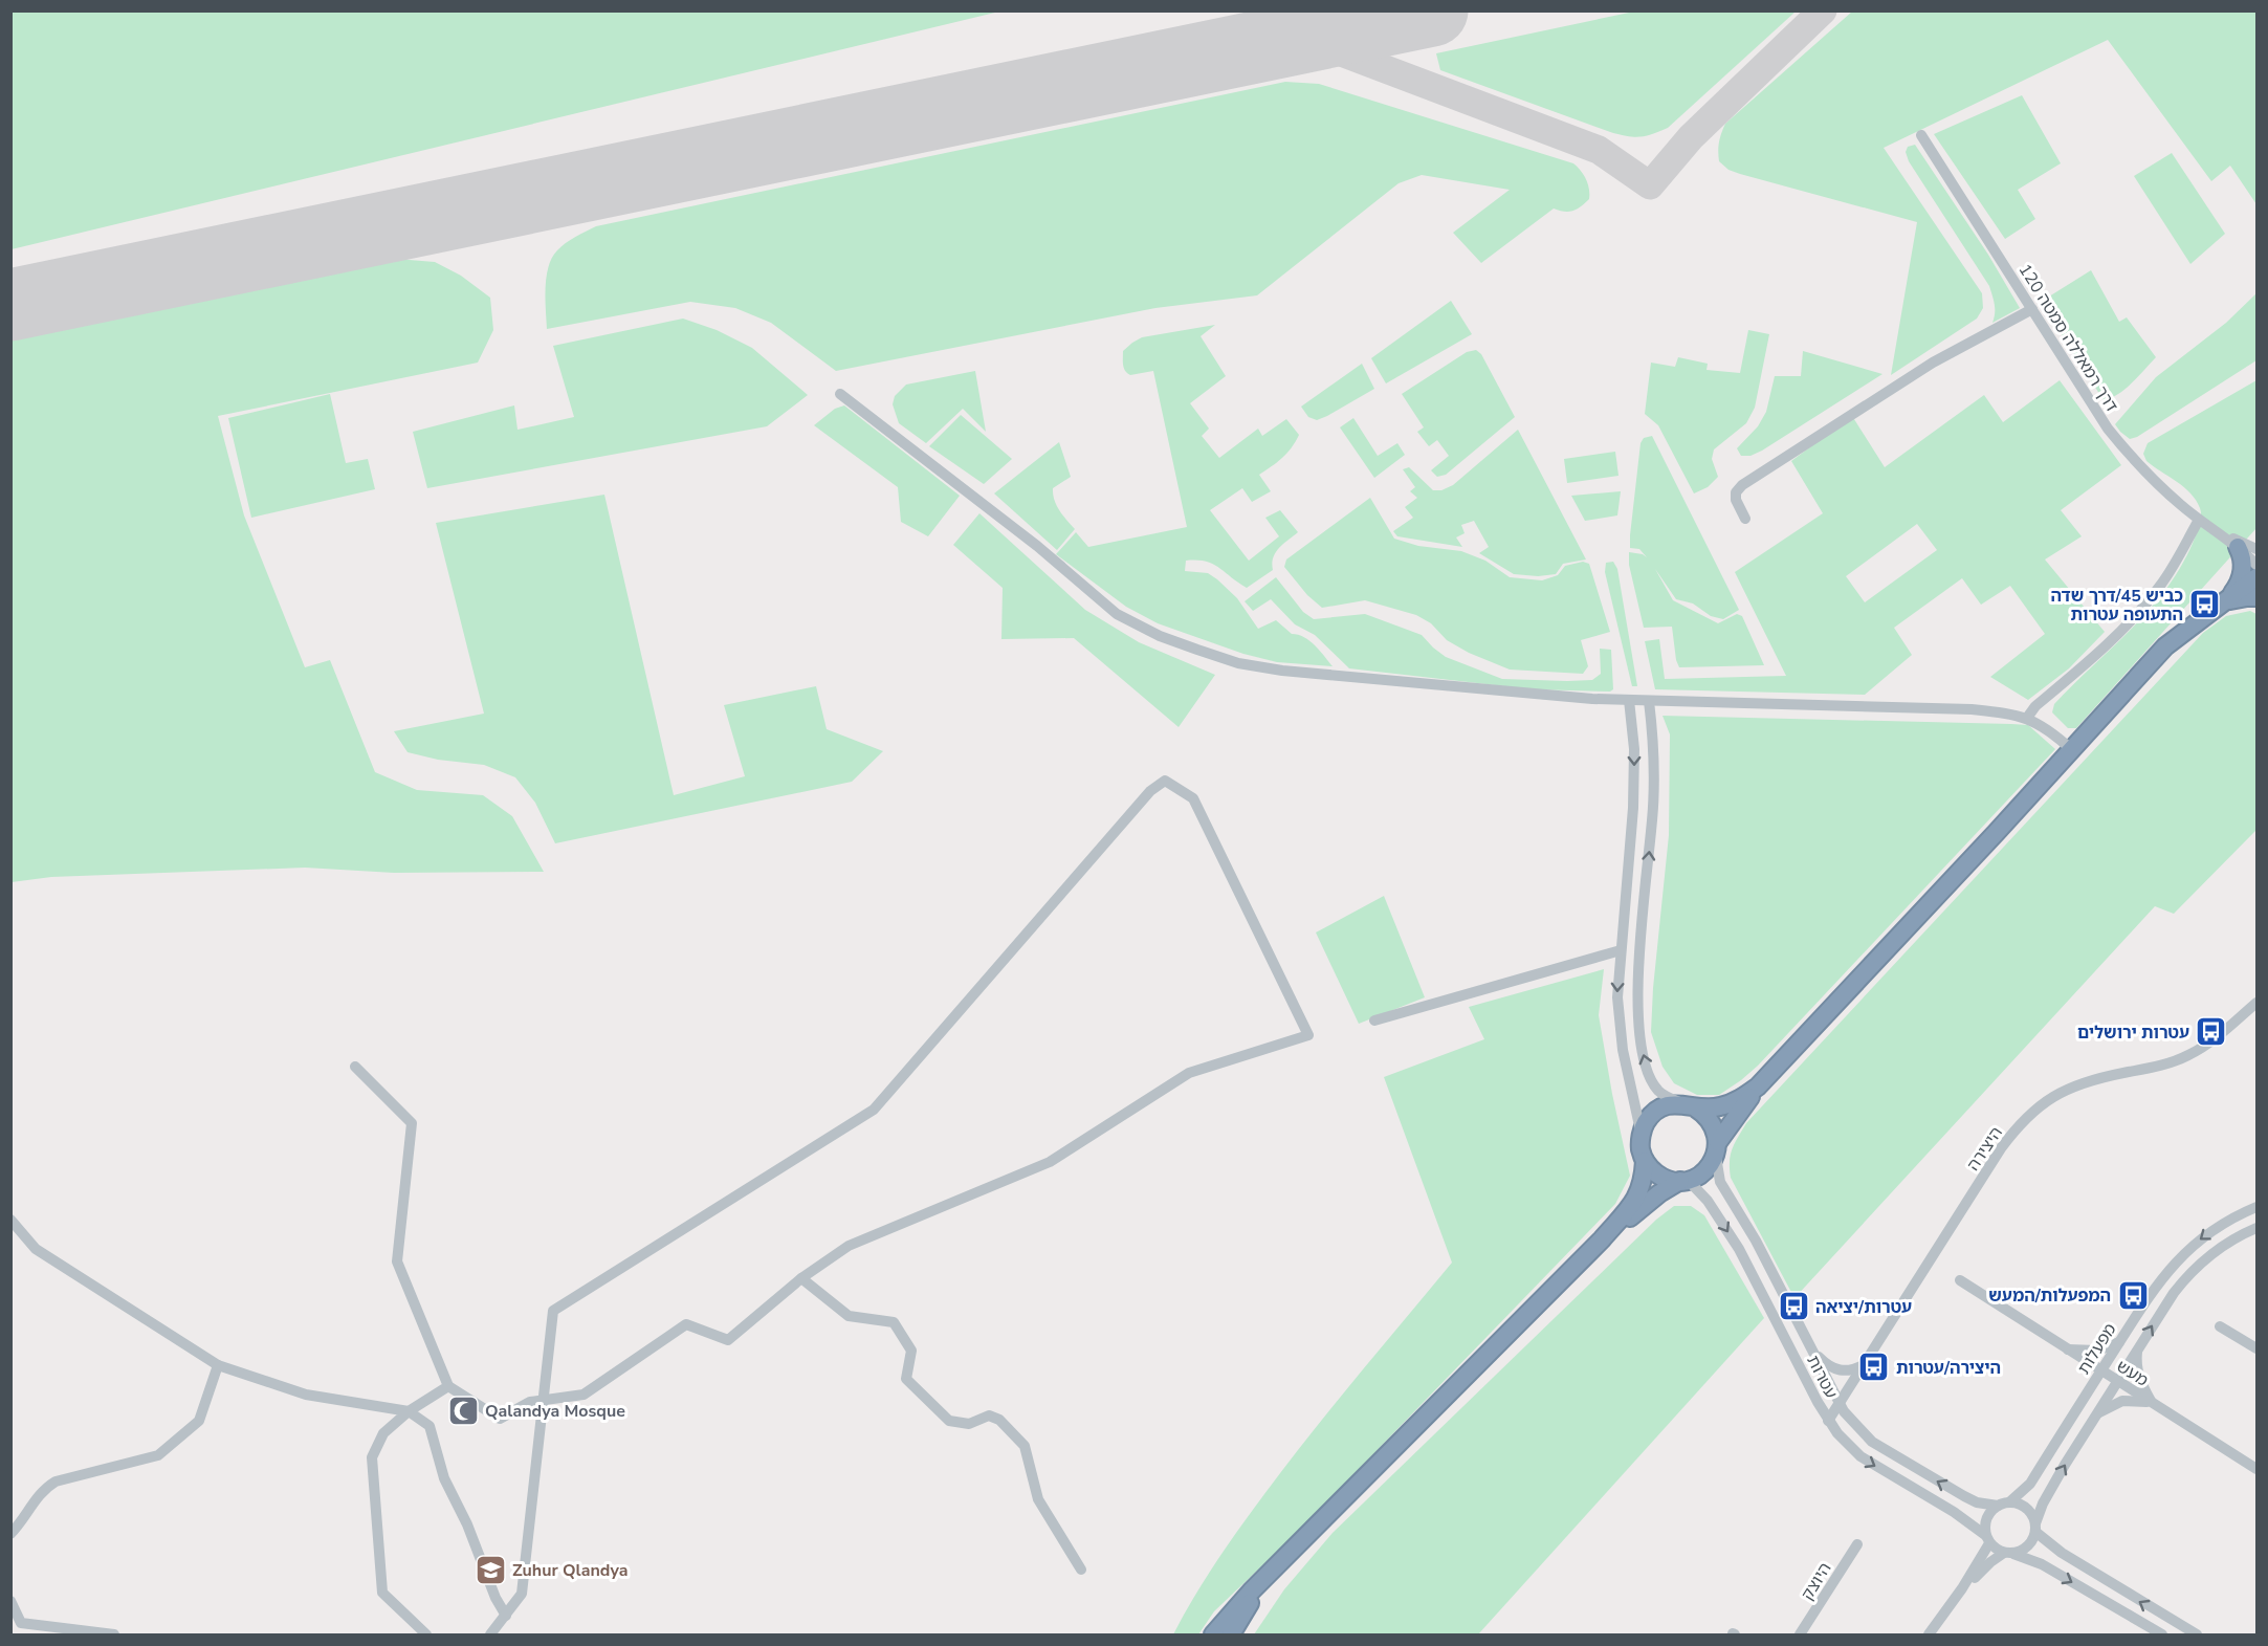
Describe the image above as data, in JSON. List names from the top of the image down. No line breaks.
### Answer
{"streets":{"street":["דרך רמאללה סמטה 120","היצירה","מפעלות","מעש","עטרות","היוצק"]},"crossings":[["היצירה","עטרות"],["מפעלות","מעש"],["מפעלות","עטרות"]],"places":{"bus stop":["כביש 45/דרך שדה התעופה עטרות","עטרות ירושלים","המפעלות/המעש","עטרות/יציאה","היצירה/עטרות"],"mosque":["Qalandya Mosque"],"school or university":["Zuhur Qlandya"]}}
